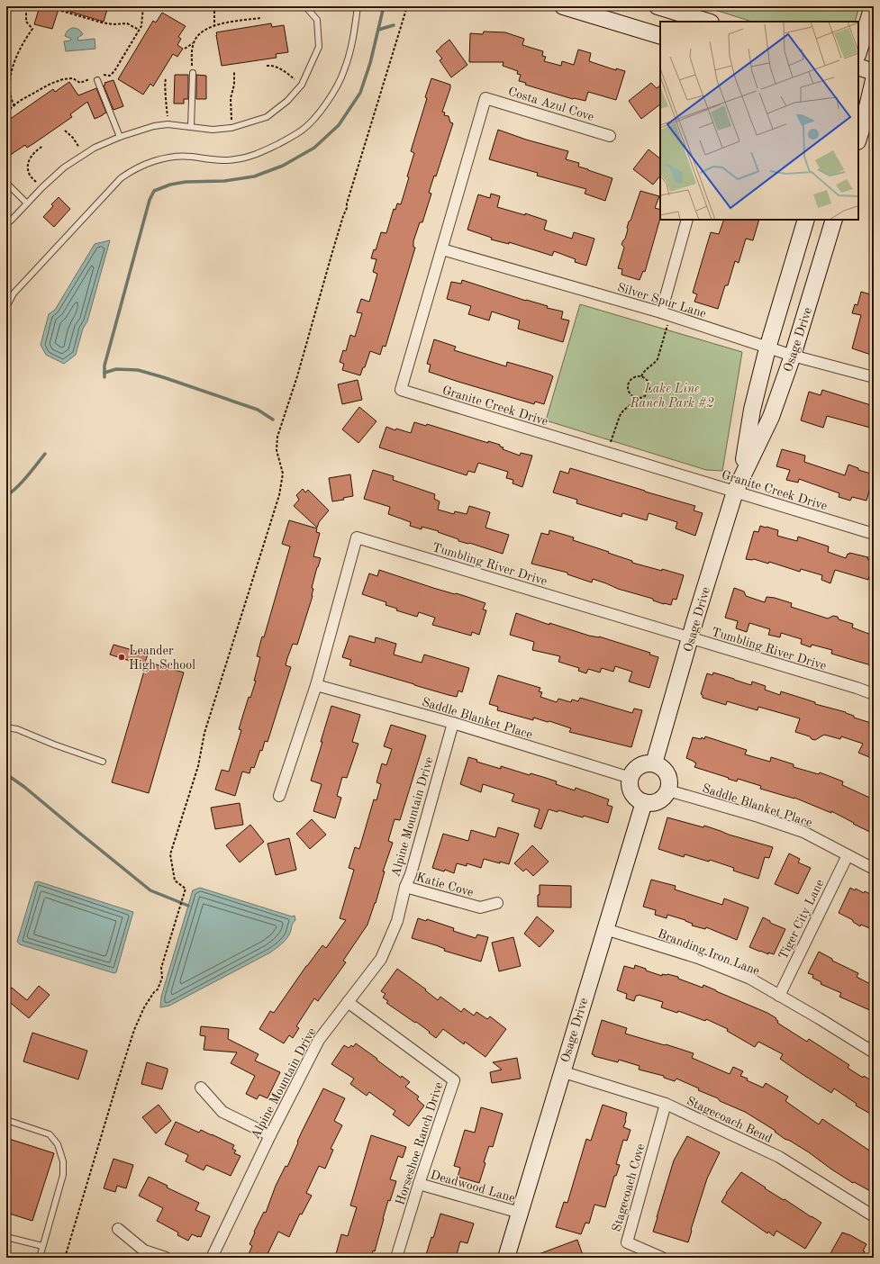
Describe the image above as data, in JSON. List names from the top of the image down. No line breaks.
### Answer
{"streets":{"street":["Costa Azul Cove","Silver Spur Lane","Osage Drive","Granite Creek Drive","Tumbling River Drive","Saddle Blanket Place","Alpine Mountain Drive","Katie Cove","Tiger City Lane","Branding Iron Lane","Stagecoach Bend","Horseshoe Ranch Drive","Deadwood Lane","Stagecoach Cove"]},"crossings":[["Costa Azul Cove","Granite Creek Drive"],["Silver Spur Lane","Osage Drive"],["Silver Spur Lane","Granite Creek Drive"],["Osage Drive","Granite Creek Drive"],["Osage Drive","Tumbling River Drive"],["Osage Drive","Saddle Blanket Place"],["Osage Drive","Branding Iron Lane"],["Osage Drive","Stagecoach Bend"],["Osage Drive","Deadwood Lane"],["Tumbling River Drive","Saddle Blanket Place"],["Saddle Blanket Place","Alpine Mountain Drive"],["Saddle Blanket Place","Tiger City Lane"],["Alpine Mountain Drive","Katie Cove"],["Alpine Mountain Drive","Horseshoe Ranch Drive"],["Tiger City Lane","Branding Iron Lane"],["Stagecoach Bend","Stagecoach Cove"],["Horseshoe Ranch Drive","Deadwood Lane"]],"parks":["Lake Line Ranch Park #2"],"places":["Leander High School"]}
